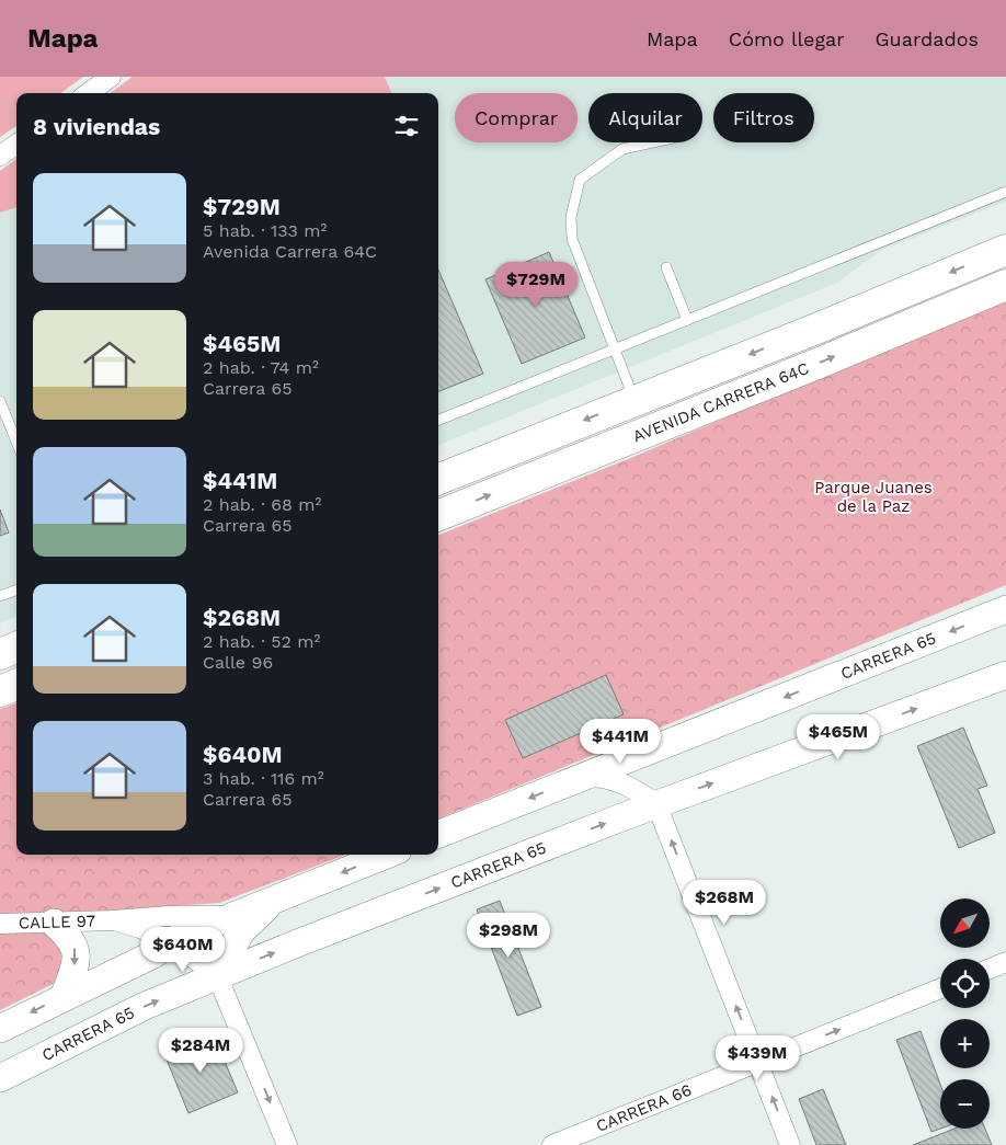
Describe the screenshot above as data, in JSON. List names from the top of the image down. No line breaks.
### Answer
{"streets":{"main road":["AVENIDA CARRERA 64C","CARRERA 65"],"street":["CALLE 97","CARRERA 66"]},"crossings":[["CARRERA 65","CALLE 97"]],"one_way":["CARRERA 66"],"parks":["Parque Juanes de la Paz"],"north":"bottom left","page":{"header":"Mapa","nav":["Mapa","Cómo llegar","Guardados"],"chip":["Comprar","Alquilar","Filtros"],"heading":"8 viviendas","list":[{"name":"$729M","note":"5 hab. · 133 m² · Avenida Carrera 64C"},{"name":"$465M","note":"2 hab. · 74 m² · Carrera 65"},{"name":"$441M","note":"2 hab. · 68 m² · Carrera 65"},{"name":"$268M","note":"2 hab. · 52 m² · Calle 96"},{"name":"$640M","note":"3 hab. · 116 m² · Carrera 65"}],"price":["$729M","$465M","$441M","$268M","$298M","$640M","$284M","$439M"],"map_buttons":["+","−"]}}
